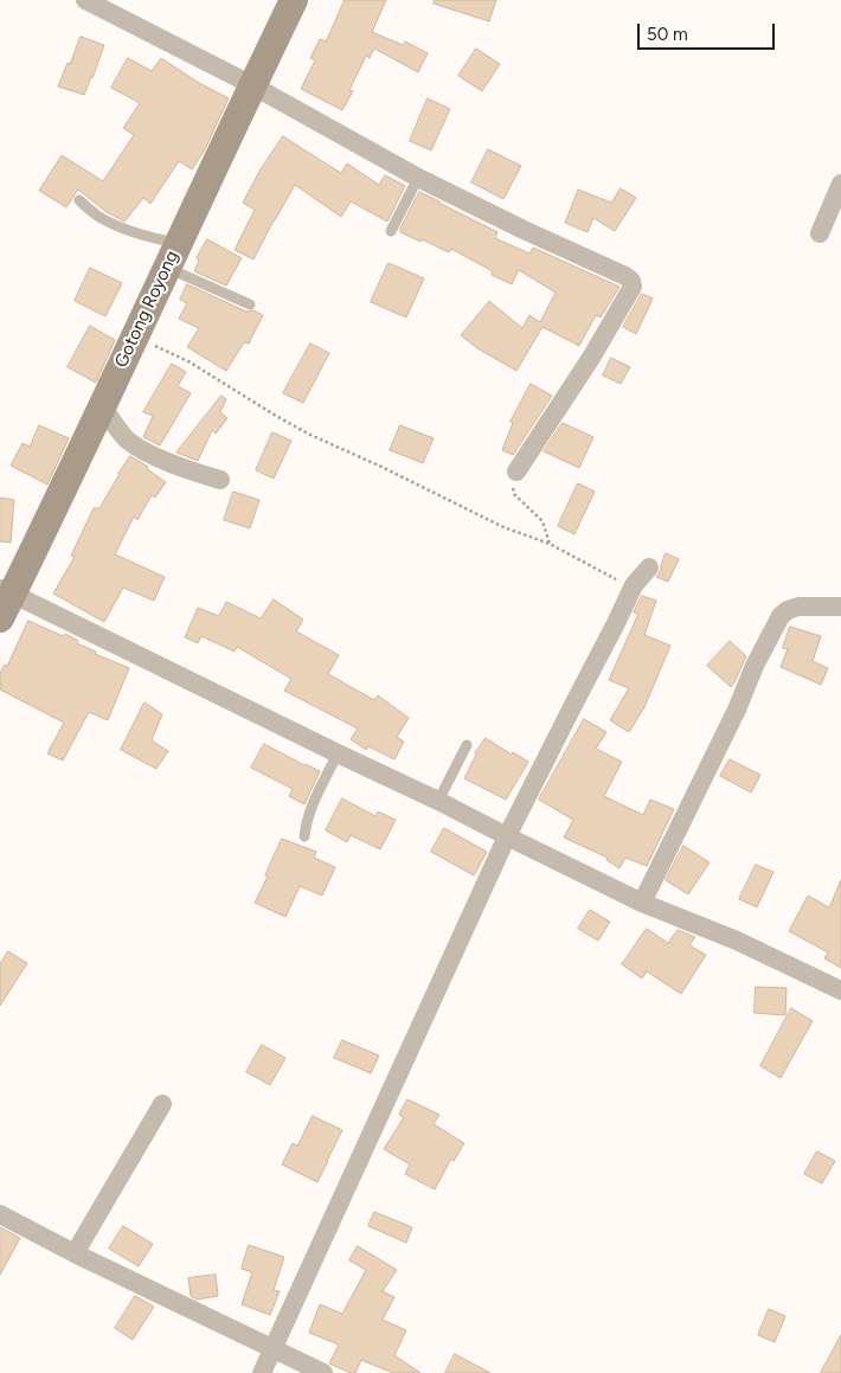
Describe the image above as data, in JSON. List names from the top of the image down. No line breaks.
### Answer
{"streets":{"street":["Gotong Royong"]},"scale_bar":"50 m"}
